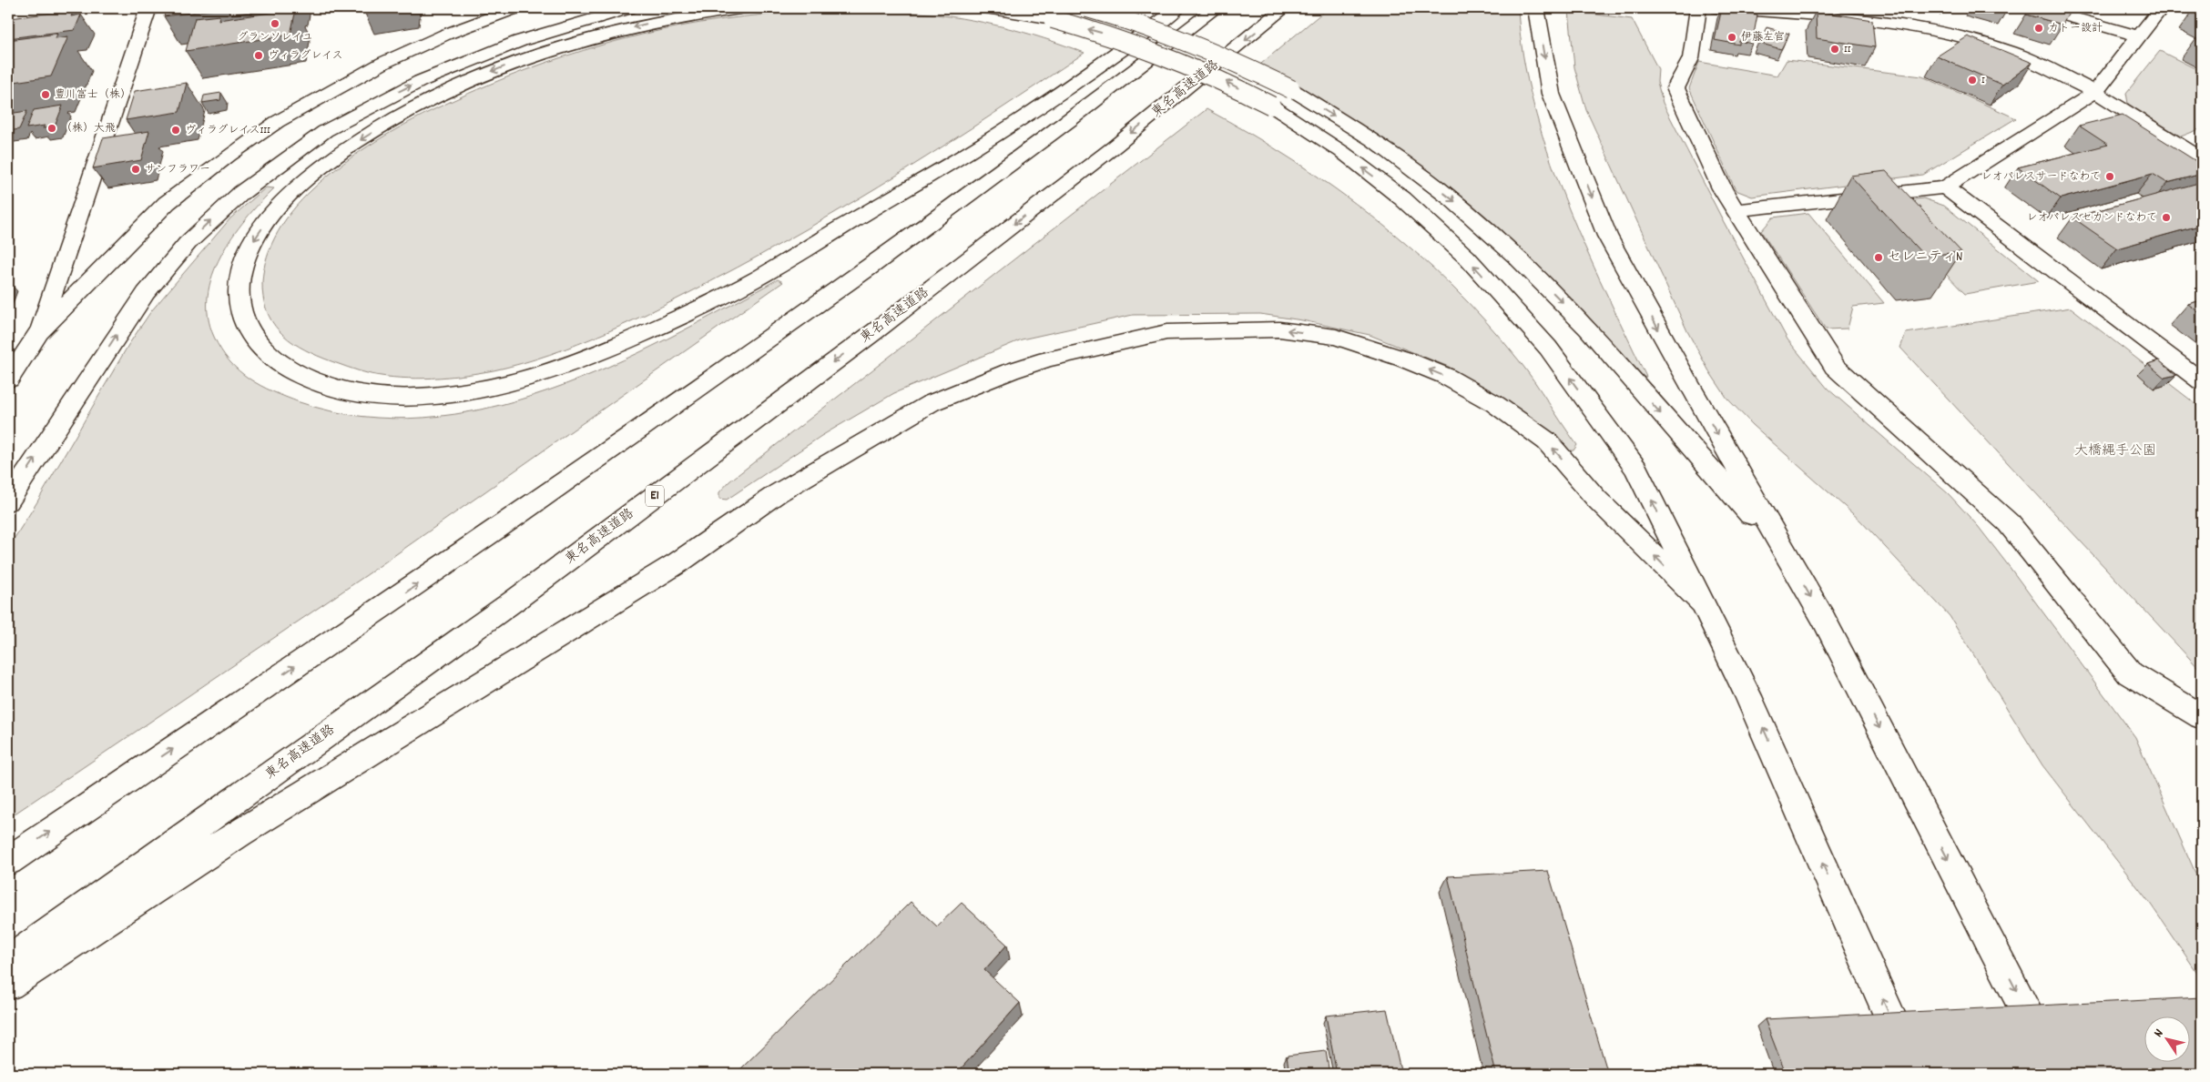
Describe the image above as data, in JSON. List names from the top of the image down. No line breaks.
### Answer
{"streets":{"main road":["東名高速道路","E1"]},"parks":["大橋縄手公園"],"places":["グランソレイユ","カトー設計","伊藤左官","II","ヴィラグレイス","I","豊川富士（株）","（株）大飛","ヴィラグレイスIII","サンフラワー","レオパレスサードなわて","レオパレスセカンドなわて","セレニティN"],"north":"top left"}
